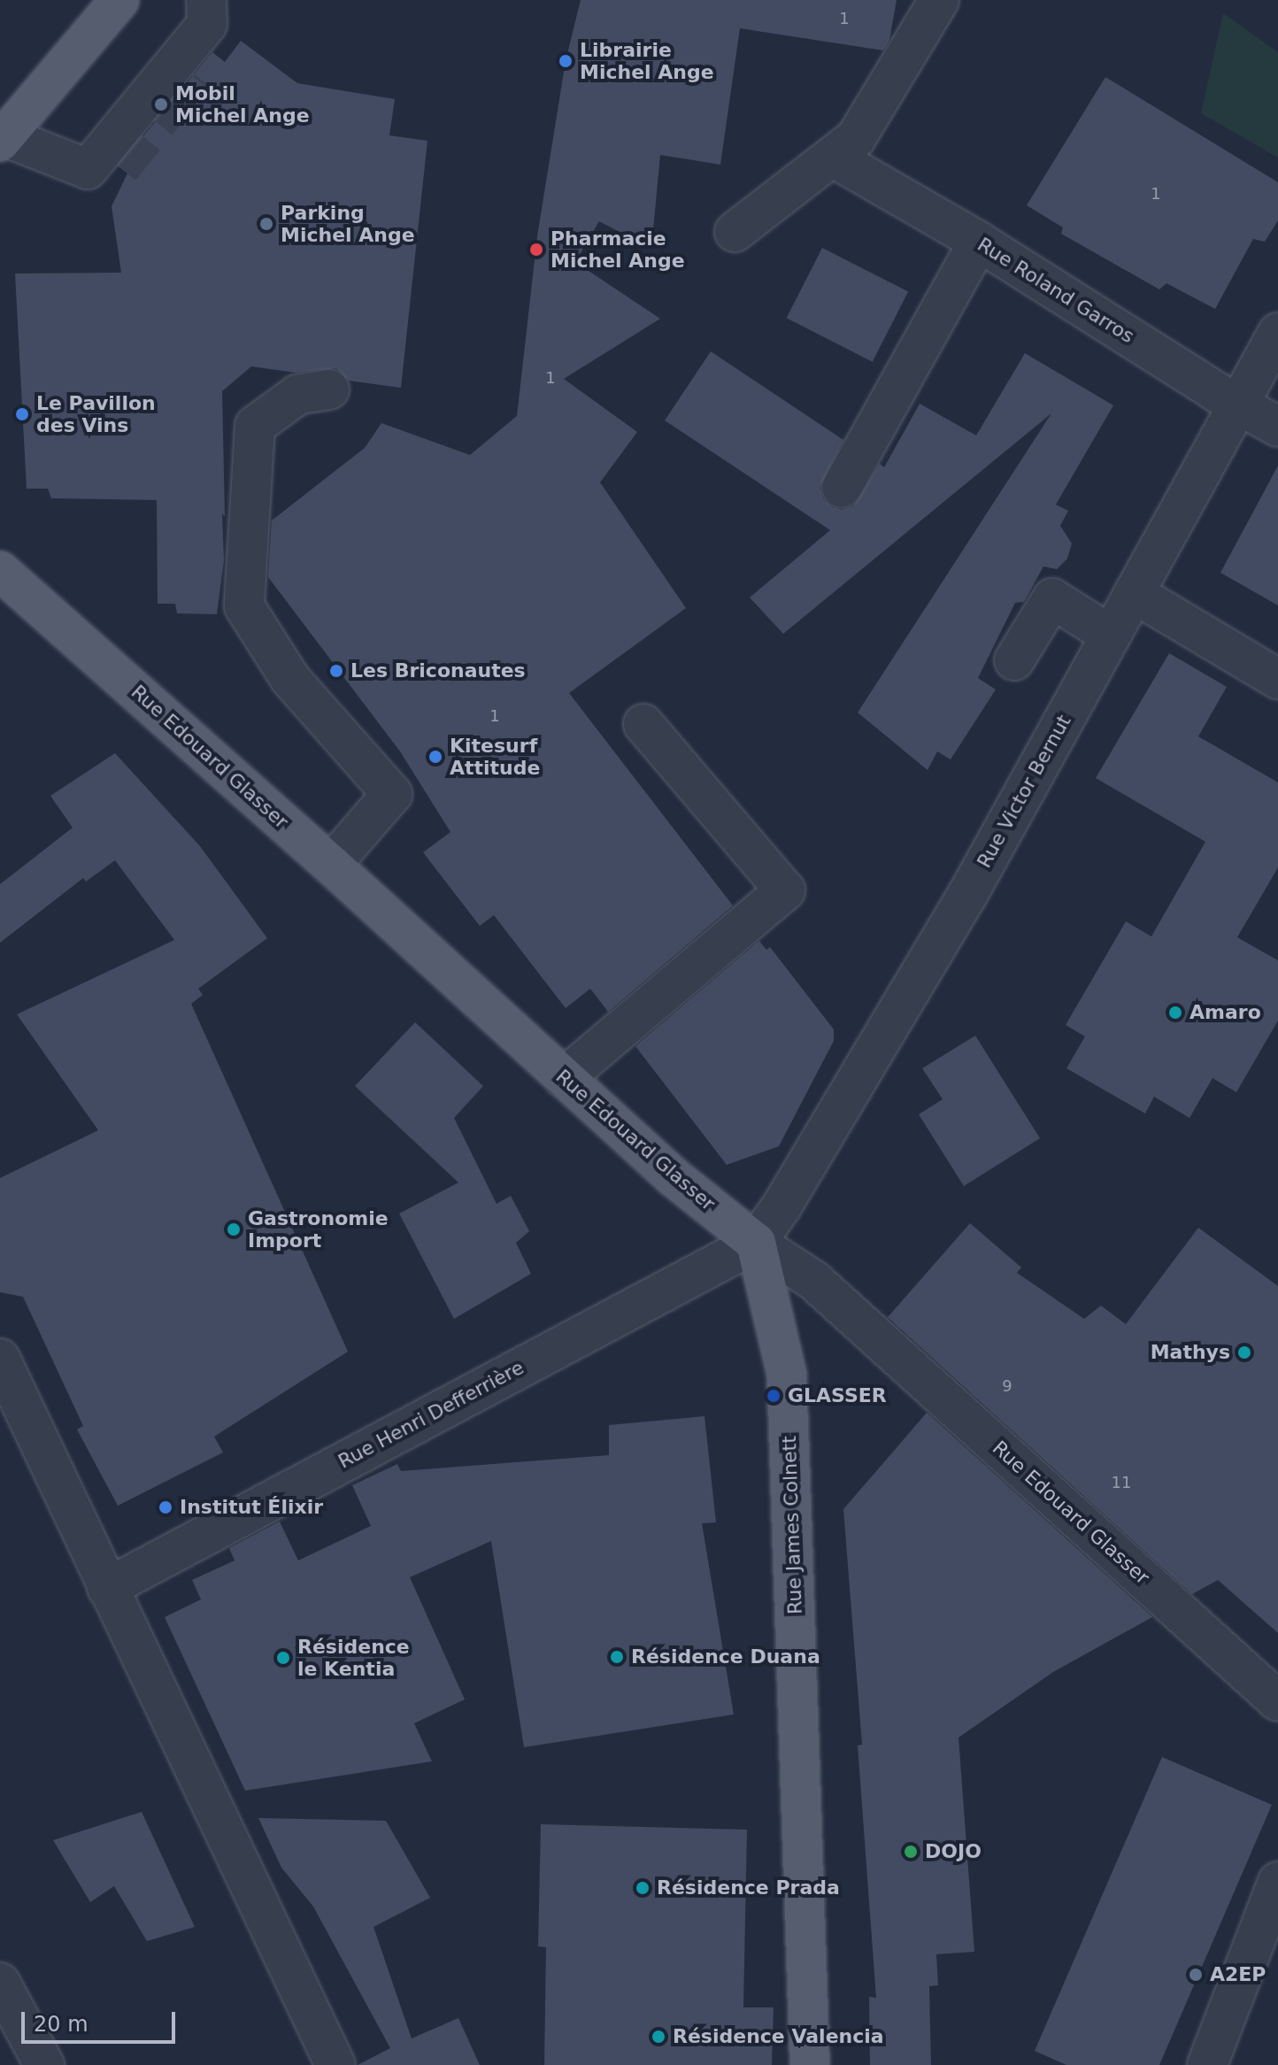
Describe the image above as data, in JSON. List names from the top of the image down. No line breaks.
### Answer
{"streets":{"main road":["Rue Edouard Glasser","Rue James Colnett"],"street":["Rue Roland Garros","Rue Victor Bernut","Rue Henri Defferrière"]},"crossings":[["Rue Roland Garros","Rue Victor Bernut"],["Rue Edouard Glasser","Rue Victor Bernut"],["Rue Edouard Glasser","Rue Henri Defferrière"],["Rue Edouard Glasser","Rue James Colnett"],["Rue Victor Bernut","Rue Henri Defferrière"],["Rue Victor Bernut","Rue James Colnett"],["Rue Henri Defferrière","Rue James Colnett"]],"places":["Librairie Michel Ange","Mobil Michel Ange","Parking Michel Ange","Pharmacie Michel Ange","Le Pavillon des Vins","Les Briconautes","Kitesurf Attitude","Amaro","Gastronomie Import","Mathys","GLASSER","Institut Élixir","Résidence Duana","Résidence le Kentia","DOJO","Résidence Prada","A2EP","Résidence Valencia"],"house_numbers":["1","1","1","1","9","11"],"scale_bar":"20 m"}
